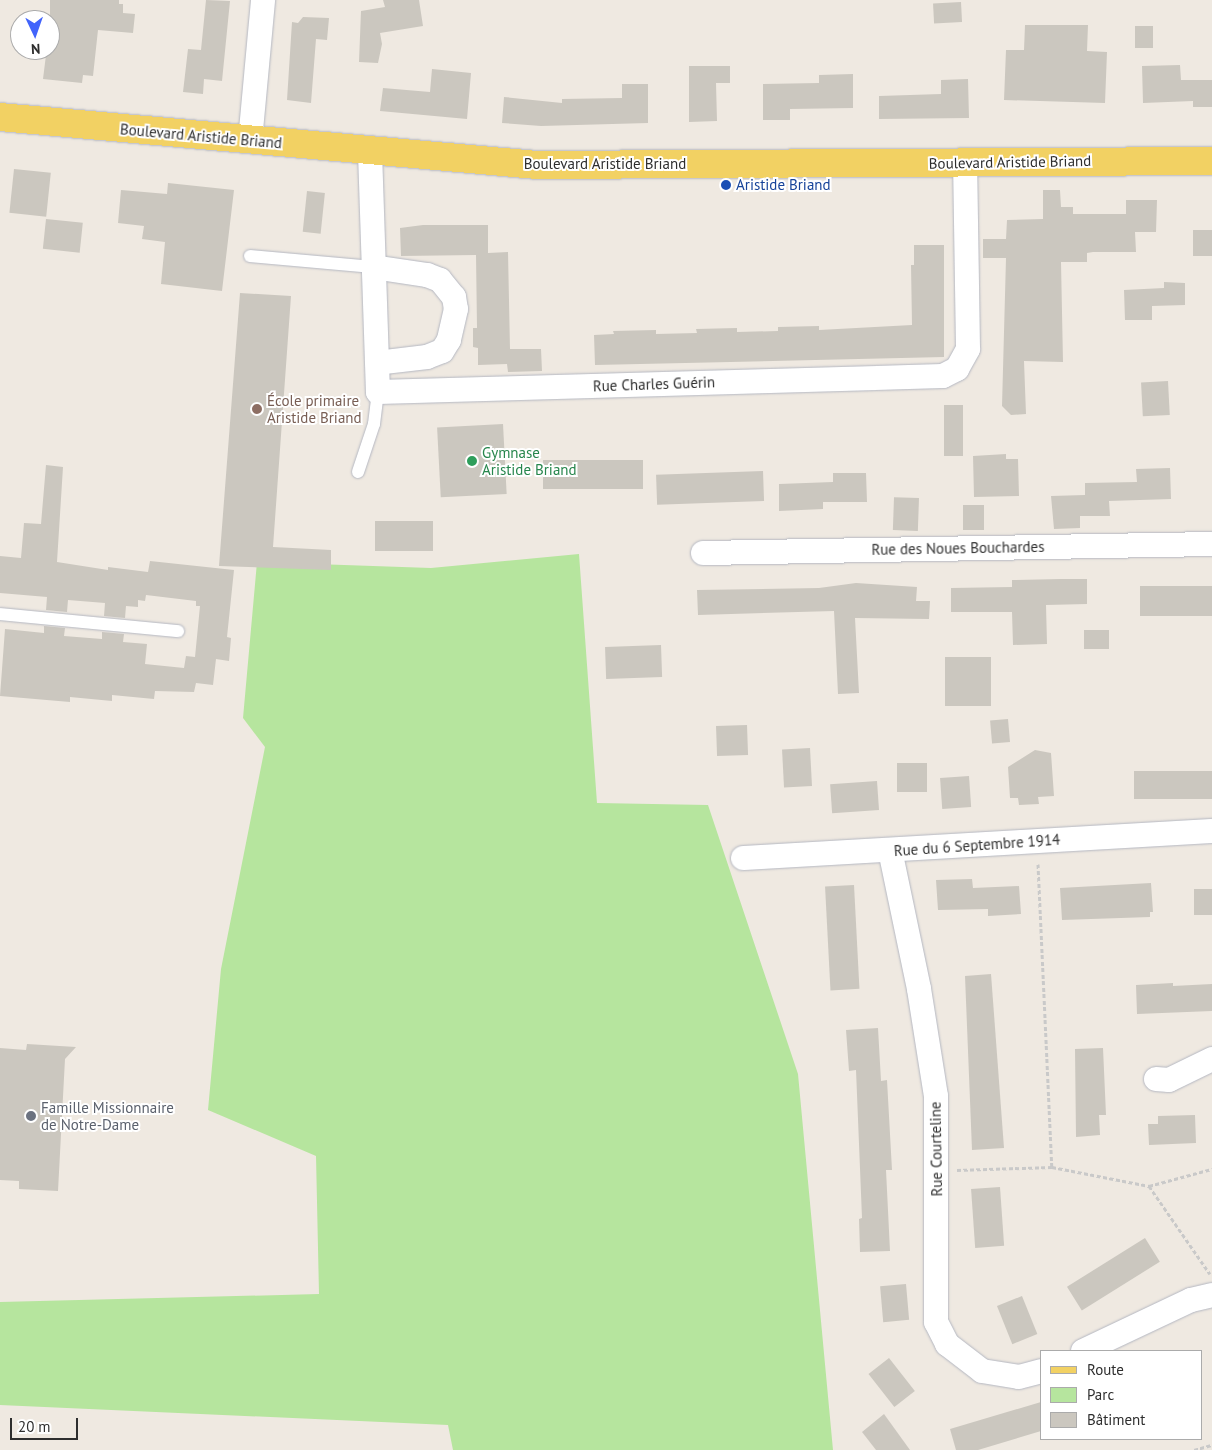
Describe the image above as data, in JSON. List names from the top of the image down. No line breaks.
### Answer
{"streets":{"main road":["Boulevard Aristide Briand"],"street":["Rue Charles Guérin","Rue des Noues Bouchardes","Rue du 6 Septembre 1914","Rue Courteline"]},"crossings":[["Boulevard Aristide Briand","Rue Charles Guérin"],["Rue du 6 Septembre 1914","Rue Courteline"]],"places":["Aristide Briand","École primaire Aristide Briand","Gymnase Aristide Briand","Famille Missionnaire de Notre-Dame"],"legend":["Route","Parc","Bâtiment"],"scale_bar":"20 m","north":"bottom"}
